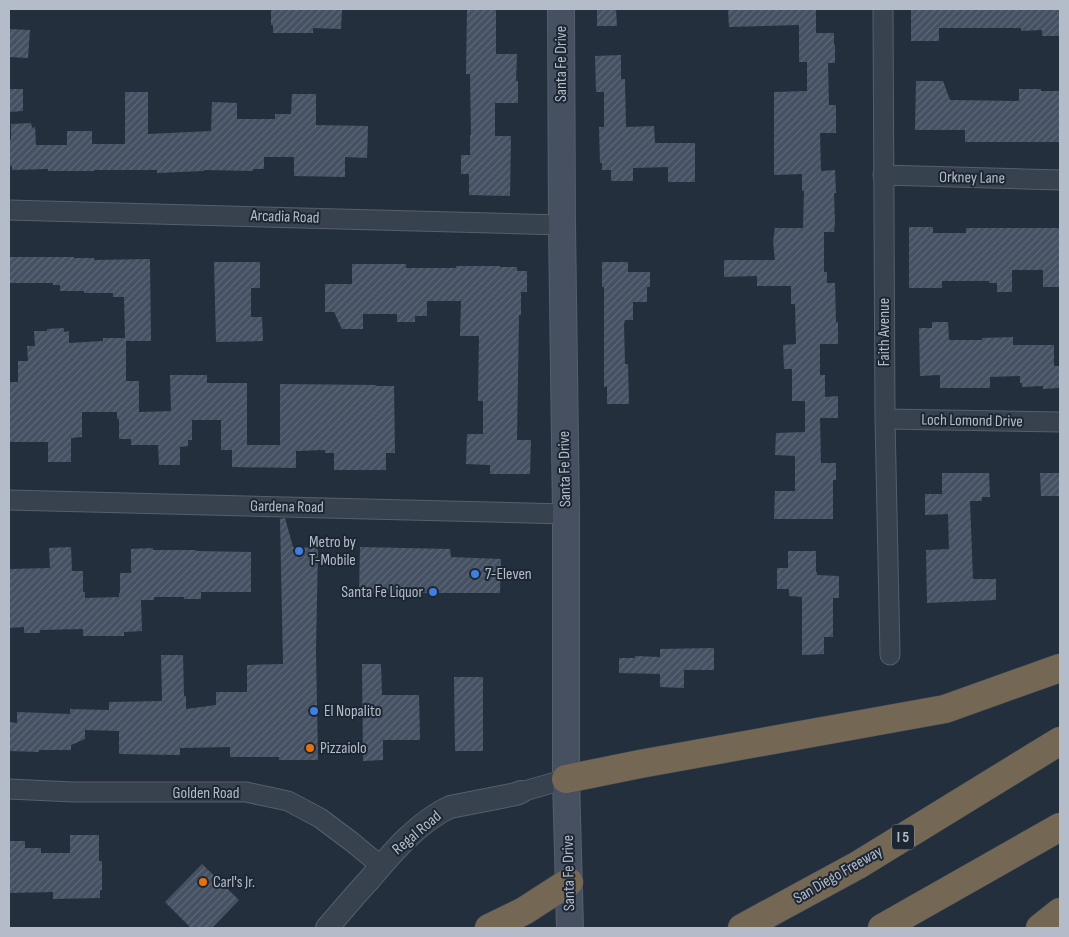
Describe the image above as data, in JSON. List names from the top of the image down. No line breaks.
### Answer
{"streets":{"highway":["I 5","San Diego Freeway"],"main road":["Santa Fe Drive"],"street":["Orkney Lane","Arcadia Road","Faith Avenue","Loch Lomond Drive","Gardena Road","Golden Road","Regal Road"]},"crossings":[["Santa Fe Drive","Arcadia Road"],["Santa Fe Drive","Gardena Road"],["Santa Fe Drive","Regal Road"],["Orkney Lane","Faith Avenue"],["Faith Avenue","Loch Lomond Drive"],["Golden Road","Regal Road"]],"places":["Metro by T-Mobile","7-Eleven","Santa Fe Liquor","El Nopalito","Pizzaiolo","Carl's Jr."]}
